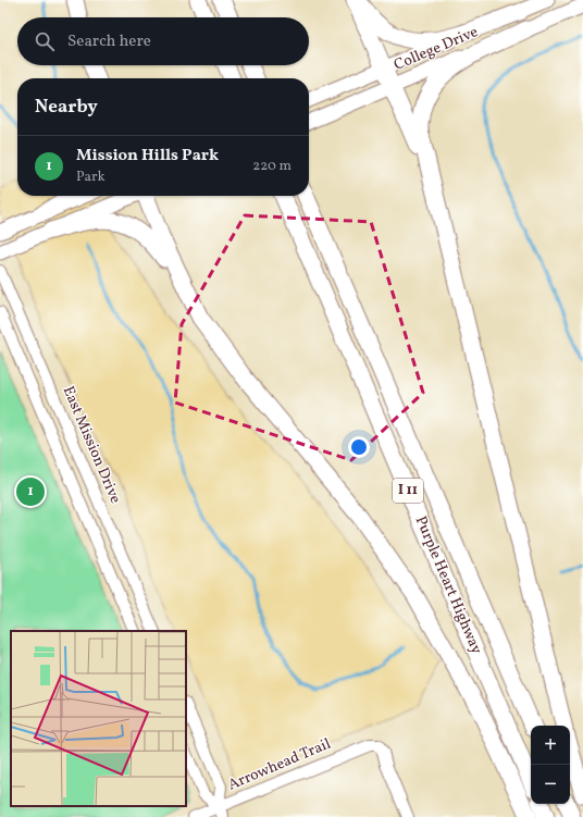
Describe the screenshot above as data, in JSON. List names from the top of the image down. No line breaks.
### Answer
{"streets":{"highway":["I 11","Purple Heart Highway"],"main road":["College Drive"],"street":["East Mission Drive","Arrowhead Trail"]},"page":{"search":"Search here","heading":"Nearby","list":[{"mark":"1","name":"Mission Hills Park","note":"Park","value":"220 m"}],"pins":"1","map_buttons":["+","−"]}}
